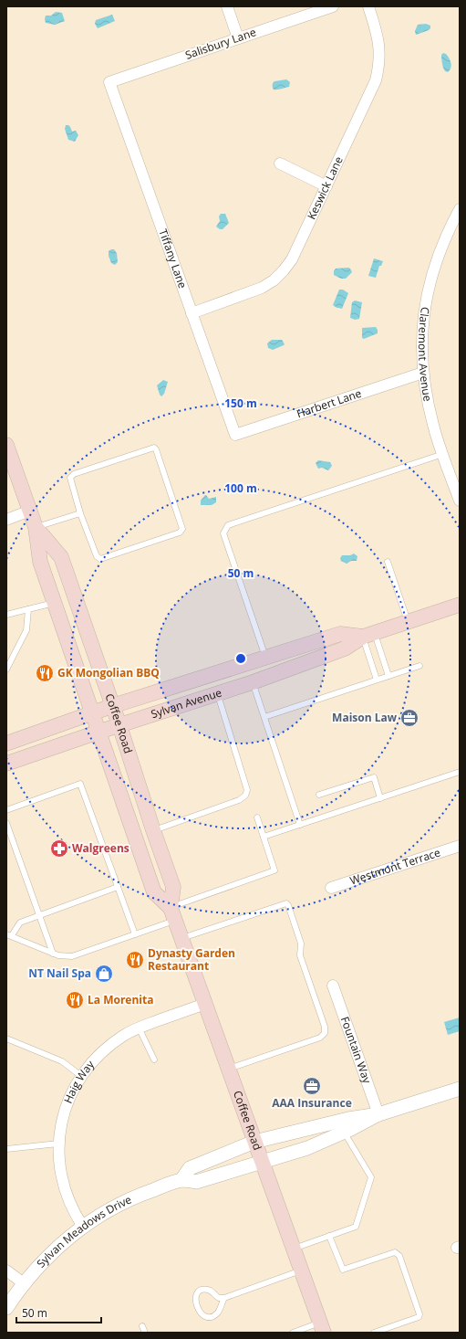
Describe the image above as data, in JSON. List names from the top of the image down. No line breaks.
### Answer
{"streets":{"main road":["Sylvan Avenue","Coffee Road"],"street":["Salisbury Lane","Keswick Lane","Tiffany Lane","Claremont Avenue","Harbert Lane","Westmont Terrace","Fountain Way","Haig Way","Sylvan Meadows Drive"]},"crossings":[["Salisbury Lane","Tiffany Lane"],["Keswick Lane","Tiffany Lane"],["Tiffany Lane","Harbert Lane"],["Claremont Avenue","Harbert Lane"],["Sylvan Avenue","Coffee Road"],["Coffee Road","Haig Way"],["Coffee Road","Sylvan Meadows Drive"],["Fountain Way","Sylvan Meadows Drive"],["Haig Way","Sylvan Meadows Drive"]],"places":{"restaurant":["GK Mongolian BBQ","Dynasty Garden Restaurant","La Morenita"],"office":["Maison Law","AAA Insurance"],"pharmacy":["Walgreens"],"shop":["NT Nail Spa"]},"scale_bar":"50 m","rings":["150 m","100 m","50 m"]}
